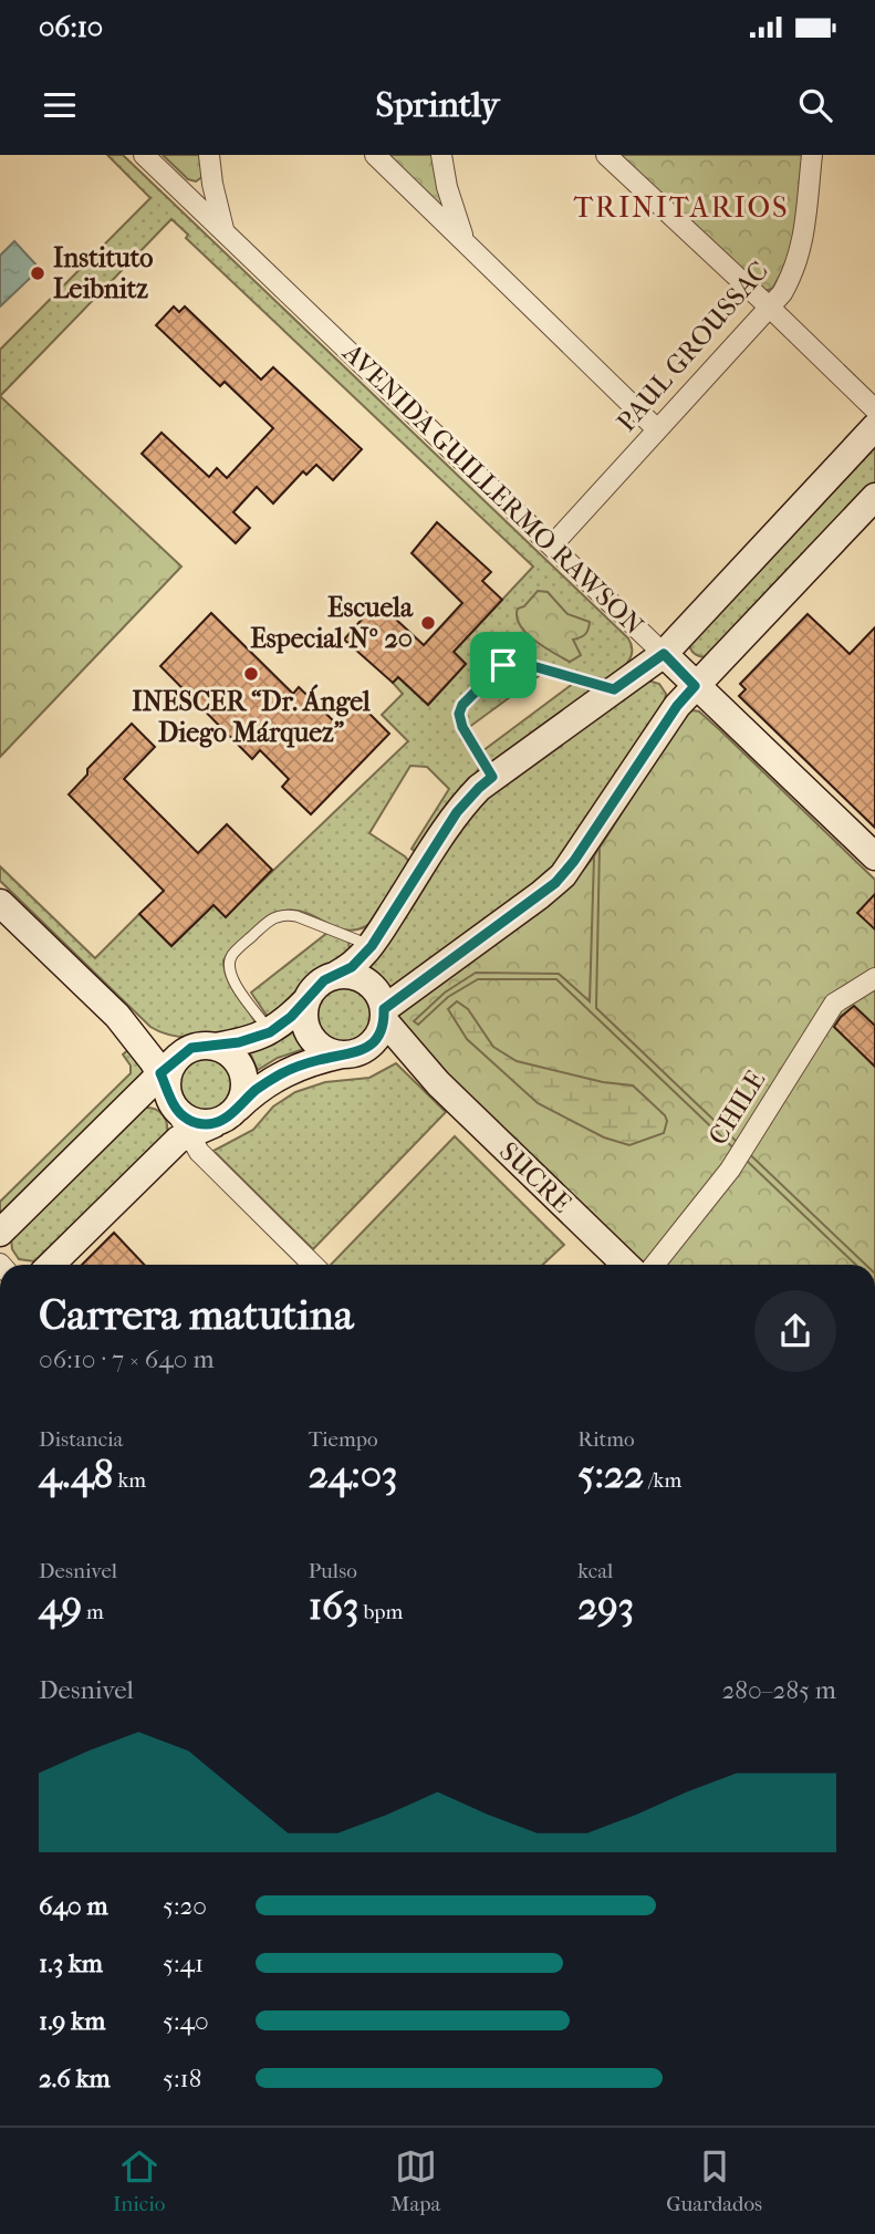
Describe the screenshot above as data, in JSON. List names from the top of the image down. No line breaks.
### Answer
{"streets":{"main road":["AVENIDA GUILLERMO RAWSON","SUCRE"],"street":["PAUL GROUSSAC","CHILE"]},"crossings":[["PAUL GROUSSAC","AVENIDA GUILLERMO RAWSON"]],"districts":["TRINITARIOS"],"places":["Instituto Leibnitz","Escuela Especial Nº 20","INESCER “Dr. Ángel Diego Márquez”"],"page":{"status":"06:10","header":"Sprintly","heading":["Carrera matutina","06:10 · 7 × 640 m"],"stats":[["Distancia","4.48 km"],["Tiempo","24:03"],["Ritmo","5:22 /km"],["Desnivel","49 m"],["Pulso","163 bpm"],["kcal","293"]],"chart":["Desnivel","280–285 m"],"list":[{"name":"640 m","note":"5:20"},{"name":"1.3 km","note":"5:41"},{"name":"1.9 km","note":"5:40"},{"name":"2.6 km","note":"5:18"}],"tabs":["Inicio","Mapa","Guardados"]}}
